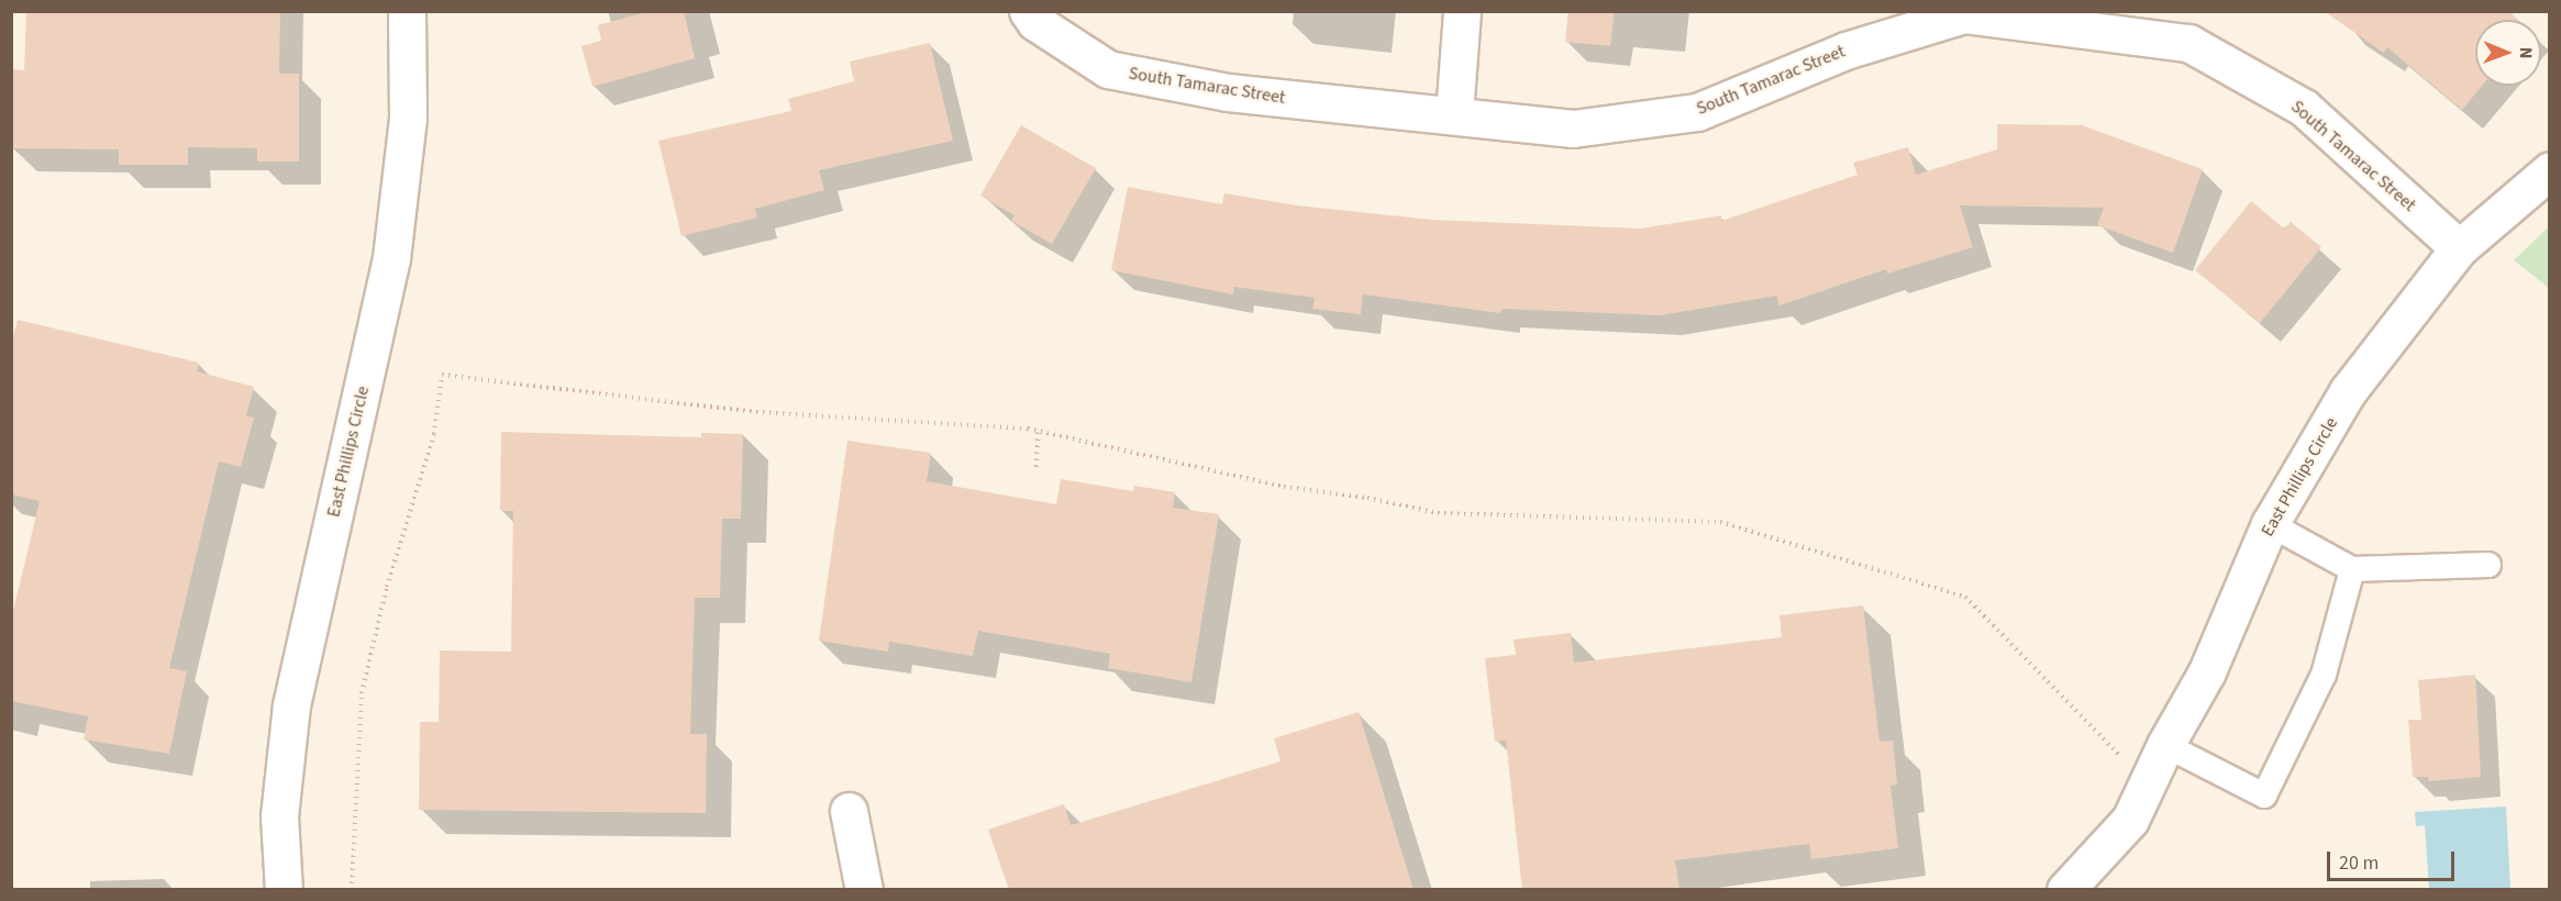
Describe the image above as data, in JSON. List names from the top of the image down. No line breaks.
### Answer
{"streets":{"street":["South Tamarac Street","East Phillips Circle"]},"crossings":[["South Tamarac Street","East Phillips Circle"]],"scale_bar":"20 m","north":"right"}
